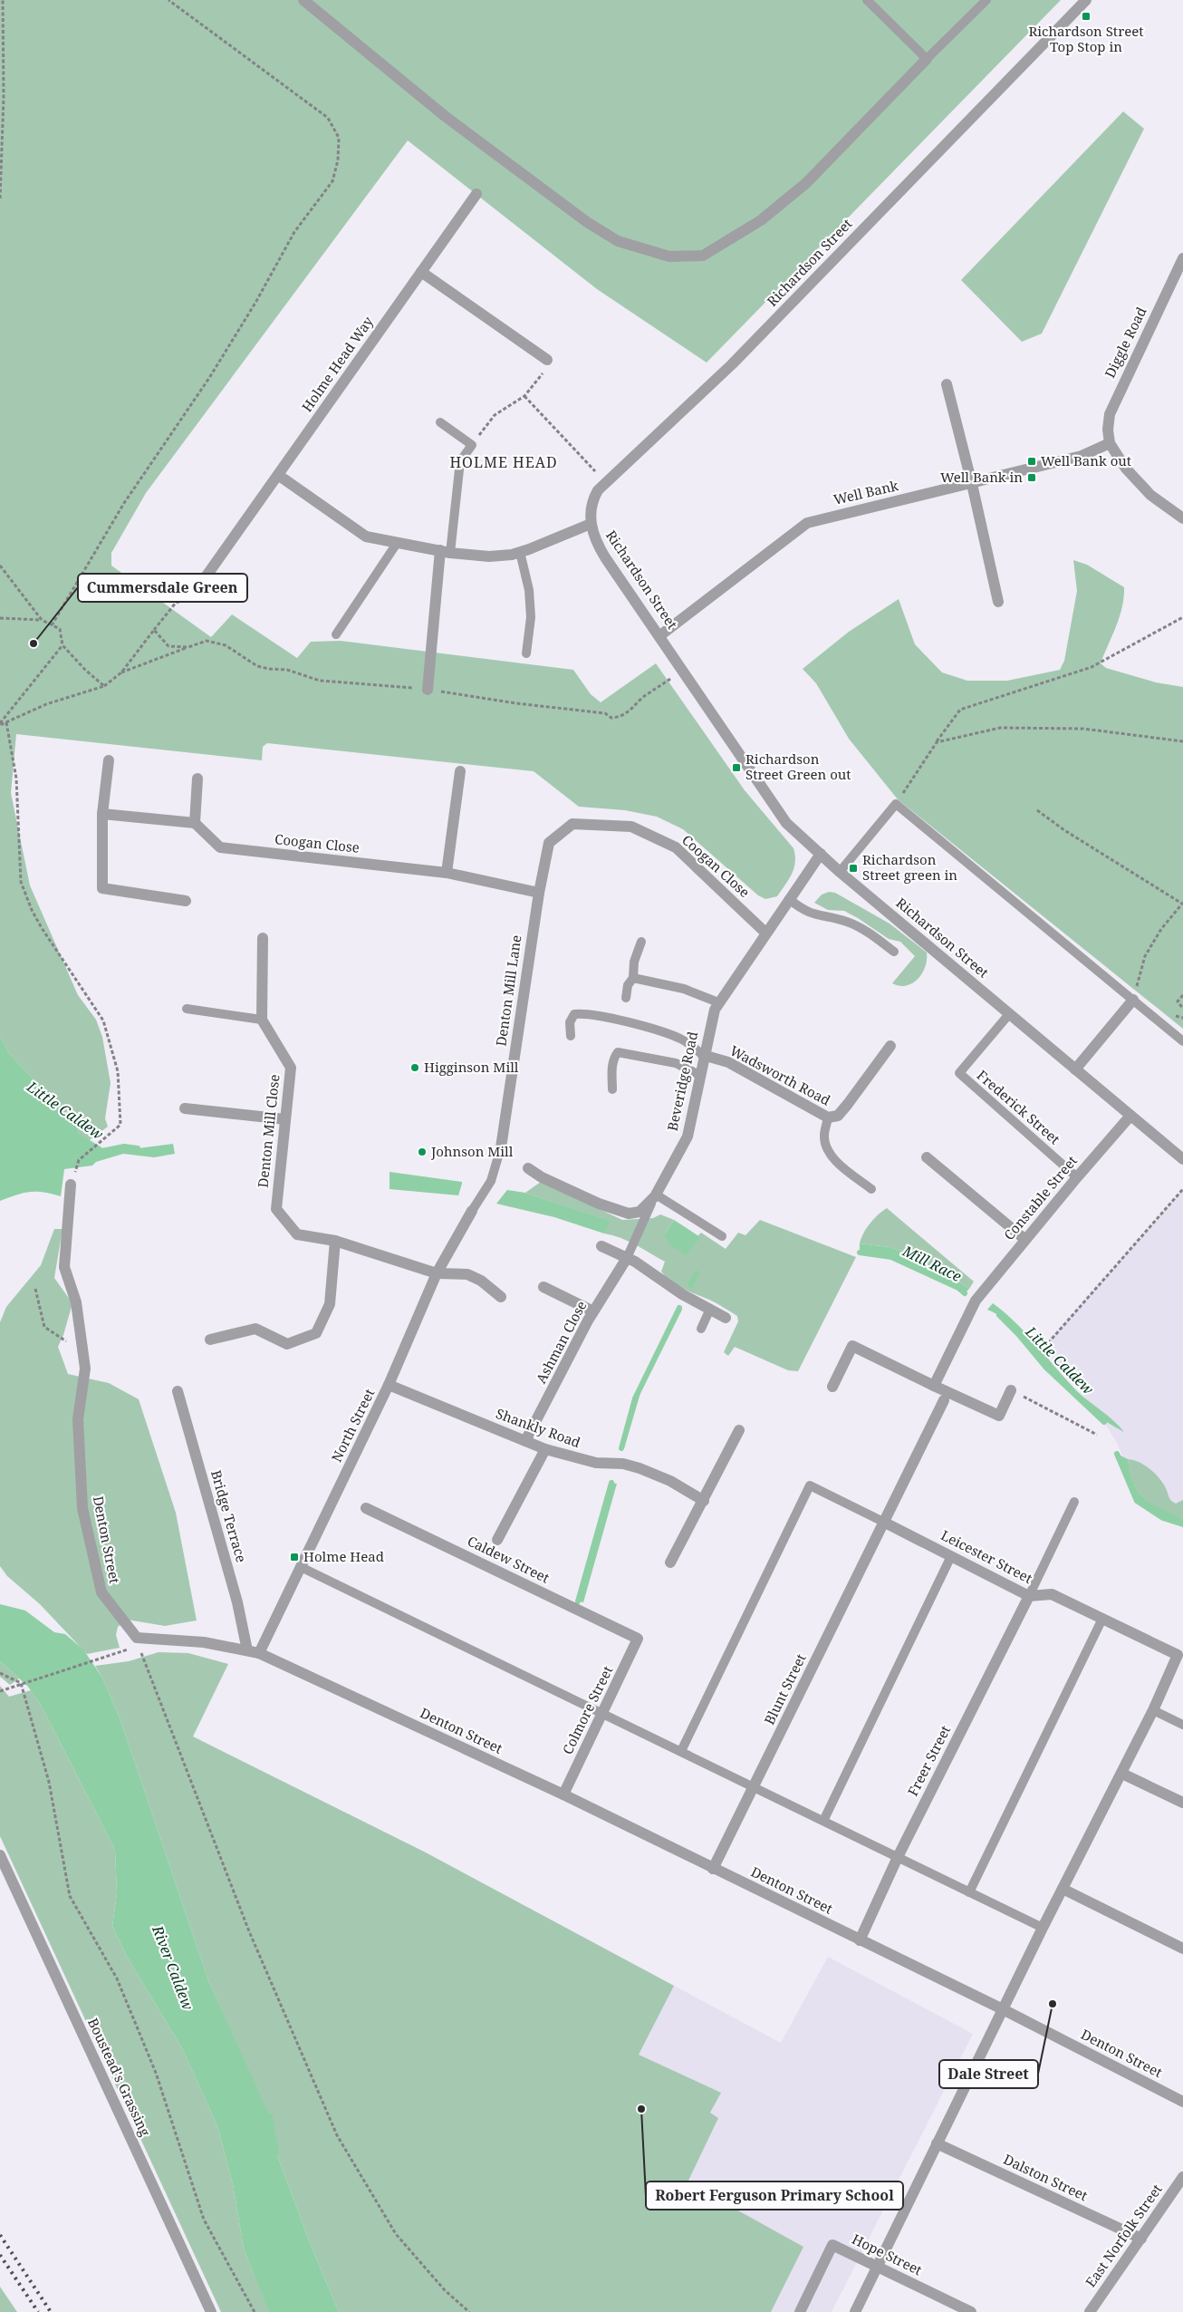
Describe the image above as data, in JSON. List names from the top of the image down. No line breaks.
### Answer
{"streets":{"street":["Richardson Street","Diggle Road","Holme Head Way","Well Bank","Coogan Close","Denton Mill Lane","Wadsworth Road","Beveridge Road","Denton Mill Close","Constable Street","Ashman Close","North Street","Shankly Road","Bridge Terrace","Denton Street","Leicester Street","Caldew Street","Blunt Street","Colmore Street","Freer Street","Boustead's Grassing","Dalston Street","East Norfolk Street","Hope Street"],"lane":["Frederick Street"]},"crossings":[["Richardson Street","Well Bank"],["Richardson Street","Beveridge Road"],["Richardson Street","Frederick Street"],["Richardson Street","Constable Street"],["Diggle Road","Well Bank"],["Coogan Close","Denton Mill Lane"],["Coogan Close","Beveridge Road"],["Wadsworth Road","Beveridge Road"],["Frederick Street","Constable Street"],["Denton Mill Close","North Street"],["Ashman Close","Shankly Road"],["North Street","Shankly Road"],["North Street","Denton Street"],["Bridge Terrace","Denton Street"],["Denton Street","Blunt Street"],["Denton Street","Colmore Street"],["Denton Street","Freer Street"],["Leicester Street","Blunt Street"],["Leicester Street","Freer Street"],["Caldew Street","Colmore Street"],["Dalston Street","East Norfolk Street"]],"districts":["HOLME HEAD"],"water":["Little Caldew","Mill Race","River Caldew"],"places":{"transit":["Richardson Street Top Stop in","Well Bank out","Well Bank in","Richardson Street Green out","Richardson Street green in","Holme Head"],"other":["Cummersdale Green","Higginson Mill","Johnson Mill","Dale Street","Robert Ferguson Primary School"]}}
